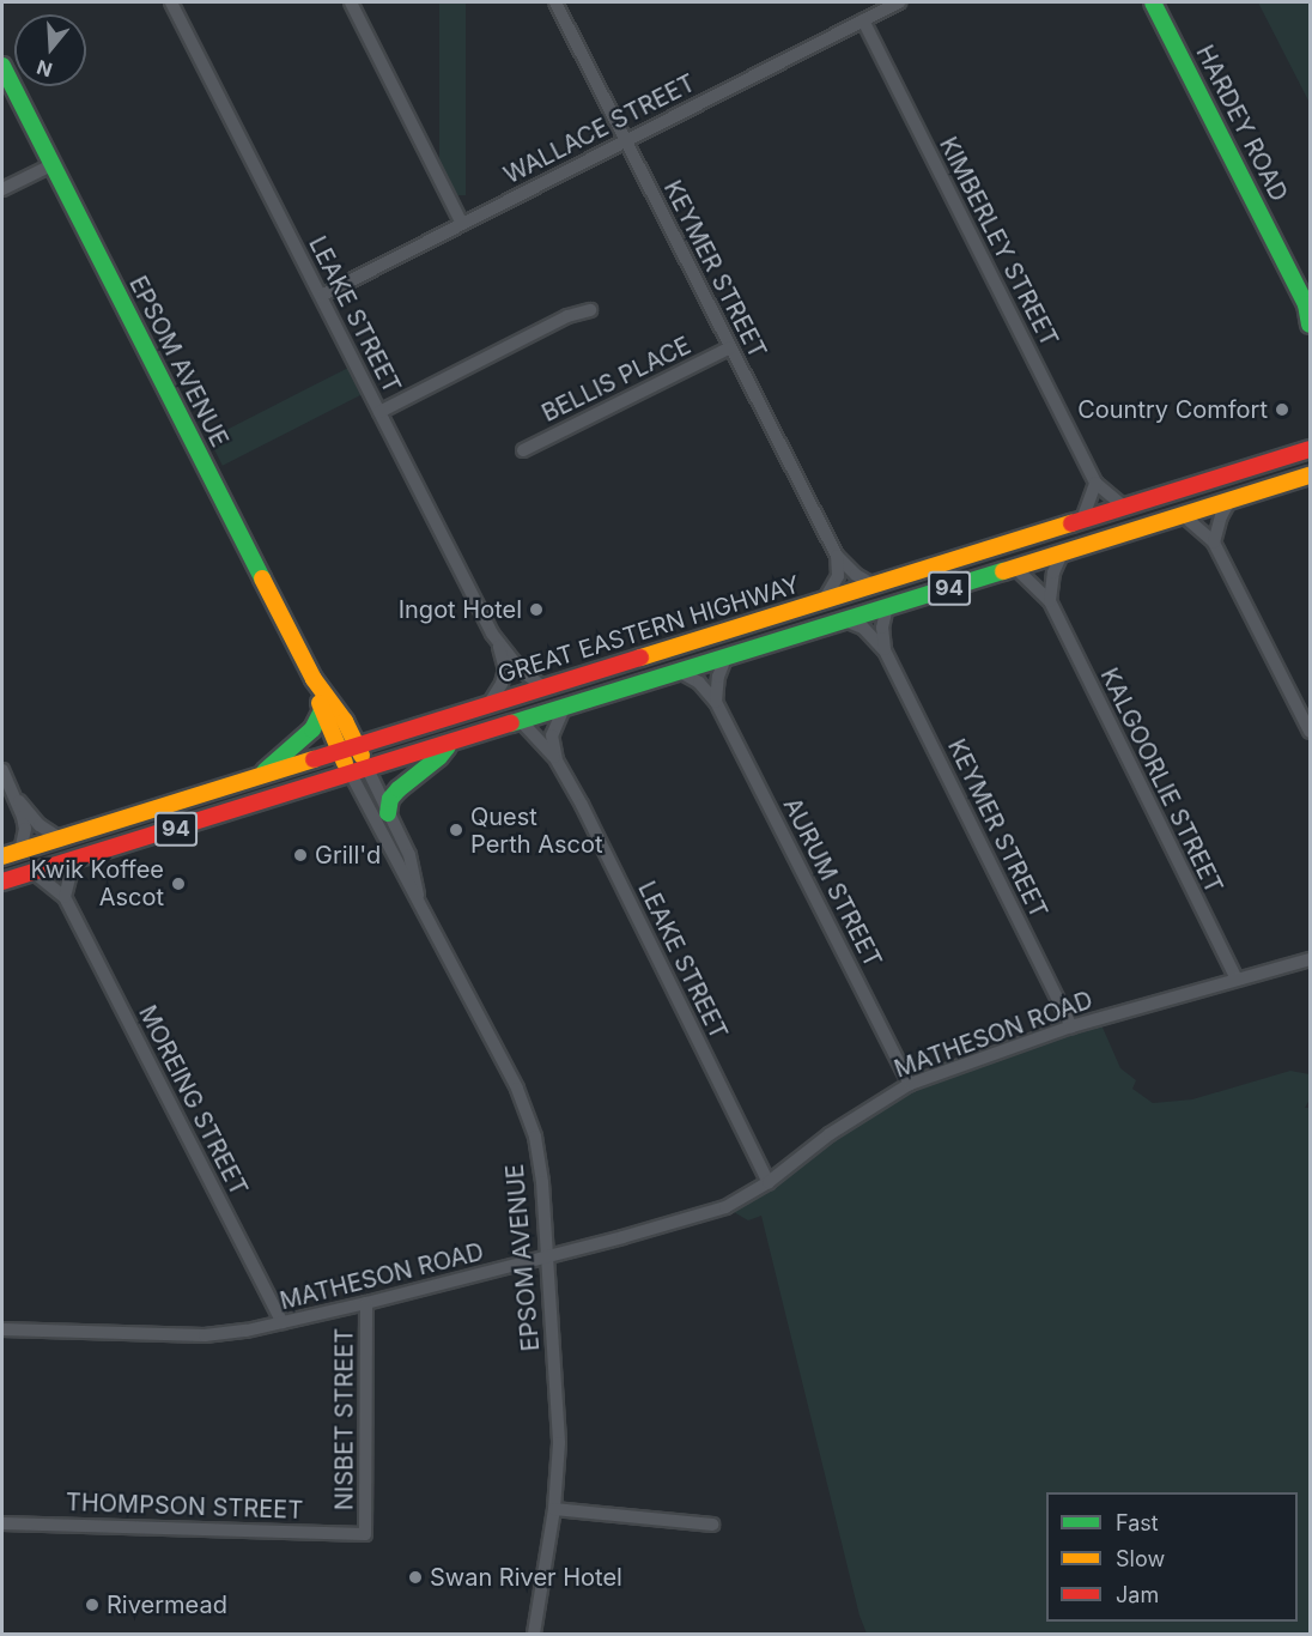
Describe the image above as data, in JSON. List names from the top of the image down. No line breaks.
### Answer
{"streets":{"main road":["HARDEY ROAD","EPSOM AVENUE","94","GREAT EASTERN HIGHWAY"],"street":["WALLACE STREET","KIMBERLEY STREET","KEYMER STREET","LEAKE STREET","BELLIS PLACE","KALGOORLIE STREET","AURUM STREET","MATHESON ROAD","MOREING STREET","NISBET STREET","THOMPSON STREET"]},"crossings":[["WALLACE STREET","KIMBERLEY STREET"],["WALLACE STREET","KEYMER STREET"],["WALLACE STREET","LEAKE STREET"],["KIMBERLEY STREET","GREAT EASTERN HIGHWAY"],["KEYMER STREET","BELLIS PLACE"],["KEYMER STREET","GREAT EASTERN HIGHWAY"],["KEYMER STREET","MATHESON ROAD"],["LEAKE STREET","GREAT EASTERN HIGHWAY"],["LEAKE STREET","MATHESON ROAD"],["EPSOM AVENUE","GREAT EASTERN HIGHWAY"],["EPSOM AVENUE","MATHESON ROAD"],["GREAT EASTERN HIGHWAY","KALGOORLIE STREET"],["GREAT EASTERN HIGHWAY","AURUM STREET"],["GREAT EASTERN HIGHWAY","MOREING STREET"],["KALGOORLIE STREET","MATHESON ROAD"],["AURUM STREET","MATHESON ROAD"],["MATHESON ROAD","MOREING STREET"],["MATHESON ROAD","NISBET STREET"],["NISBET STREET","THOMPSON STREET"]],"places":["Country Comfort","Ingot Hotel","Quest Perth Ascot","Grill'd","Kwik Koffee Ascot","Swan River Hotel","Rivermead"],"legend":["Fast","Slow","Jam"],"north":"bottom"}
